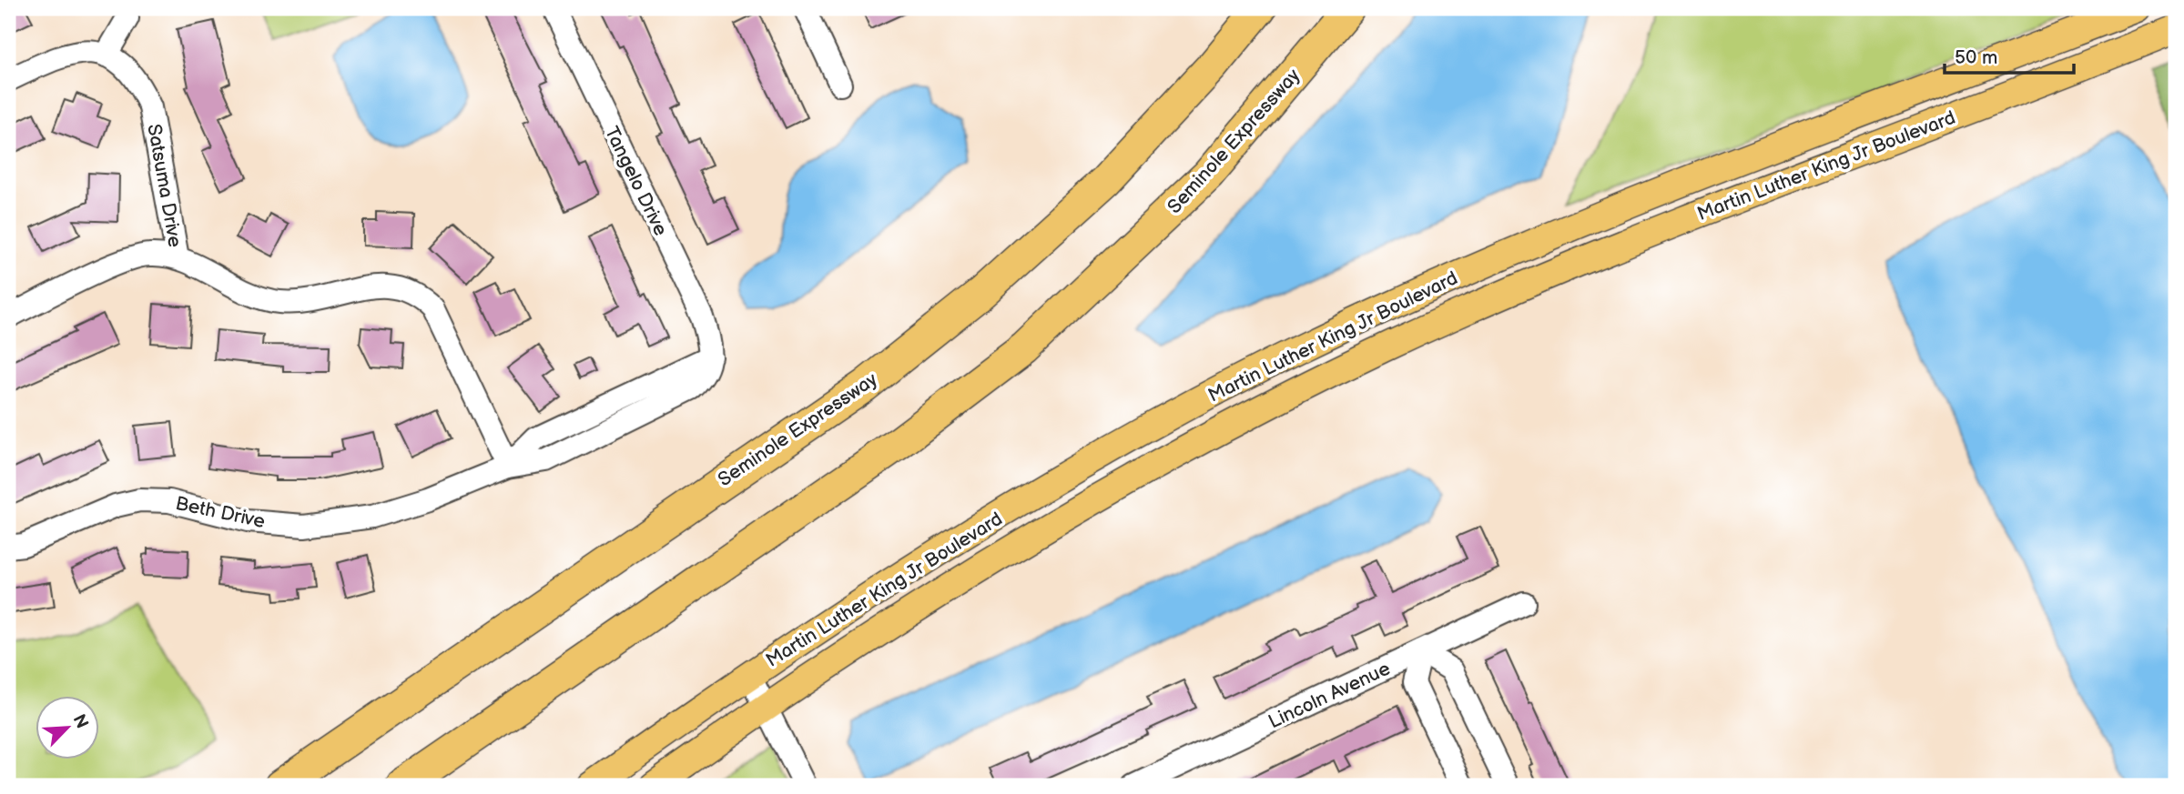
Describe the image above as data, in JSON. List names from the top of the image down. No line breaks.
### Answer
{"streets":{"highway":["Seminole Expressway"],"main road":["Martin Luther King Jr Boulevard"],"street":["Tangelo Drive","Satsuma Drive","Beth Drive","Lincoln Avenue"]},"crossings":[["Tangelo Drive","Beth Drive"],["Satsuma Drive","Beth Drive"]],"scale_bar":"50 m","north":"top right"}
